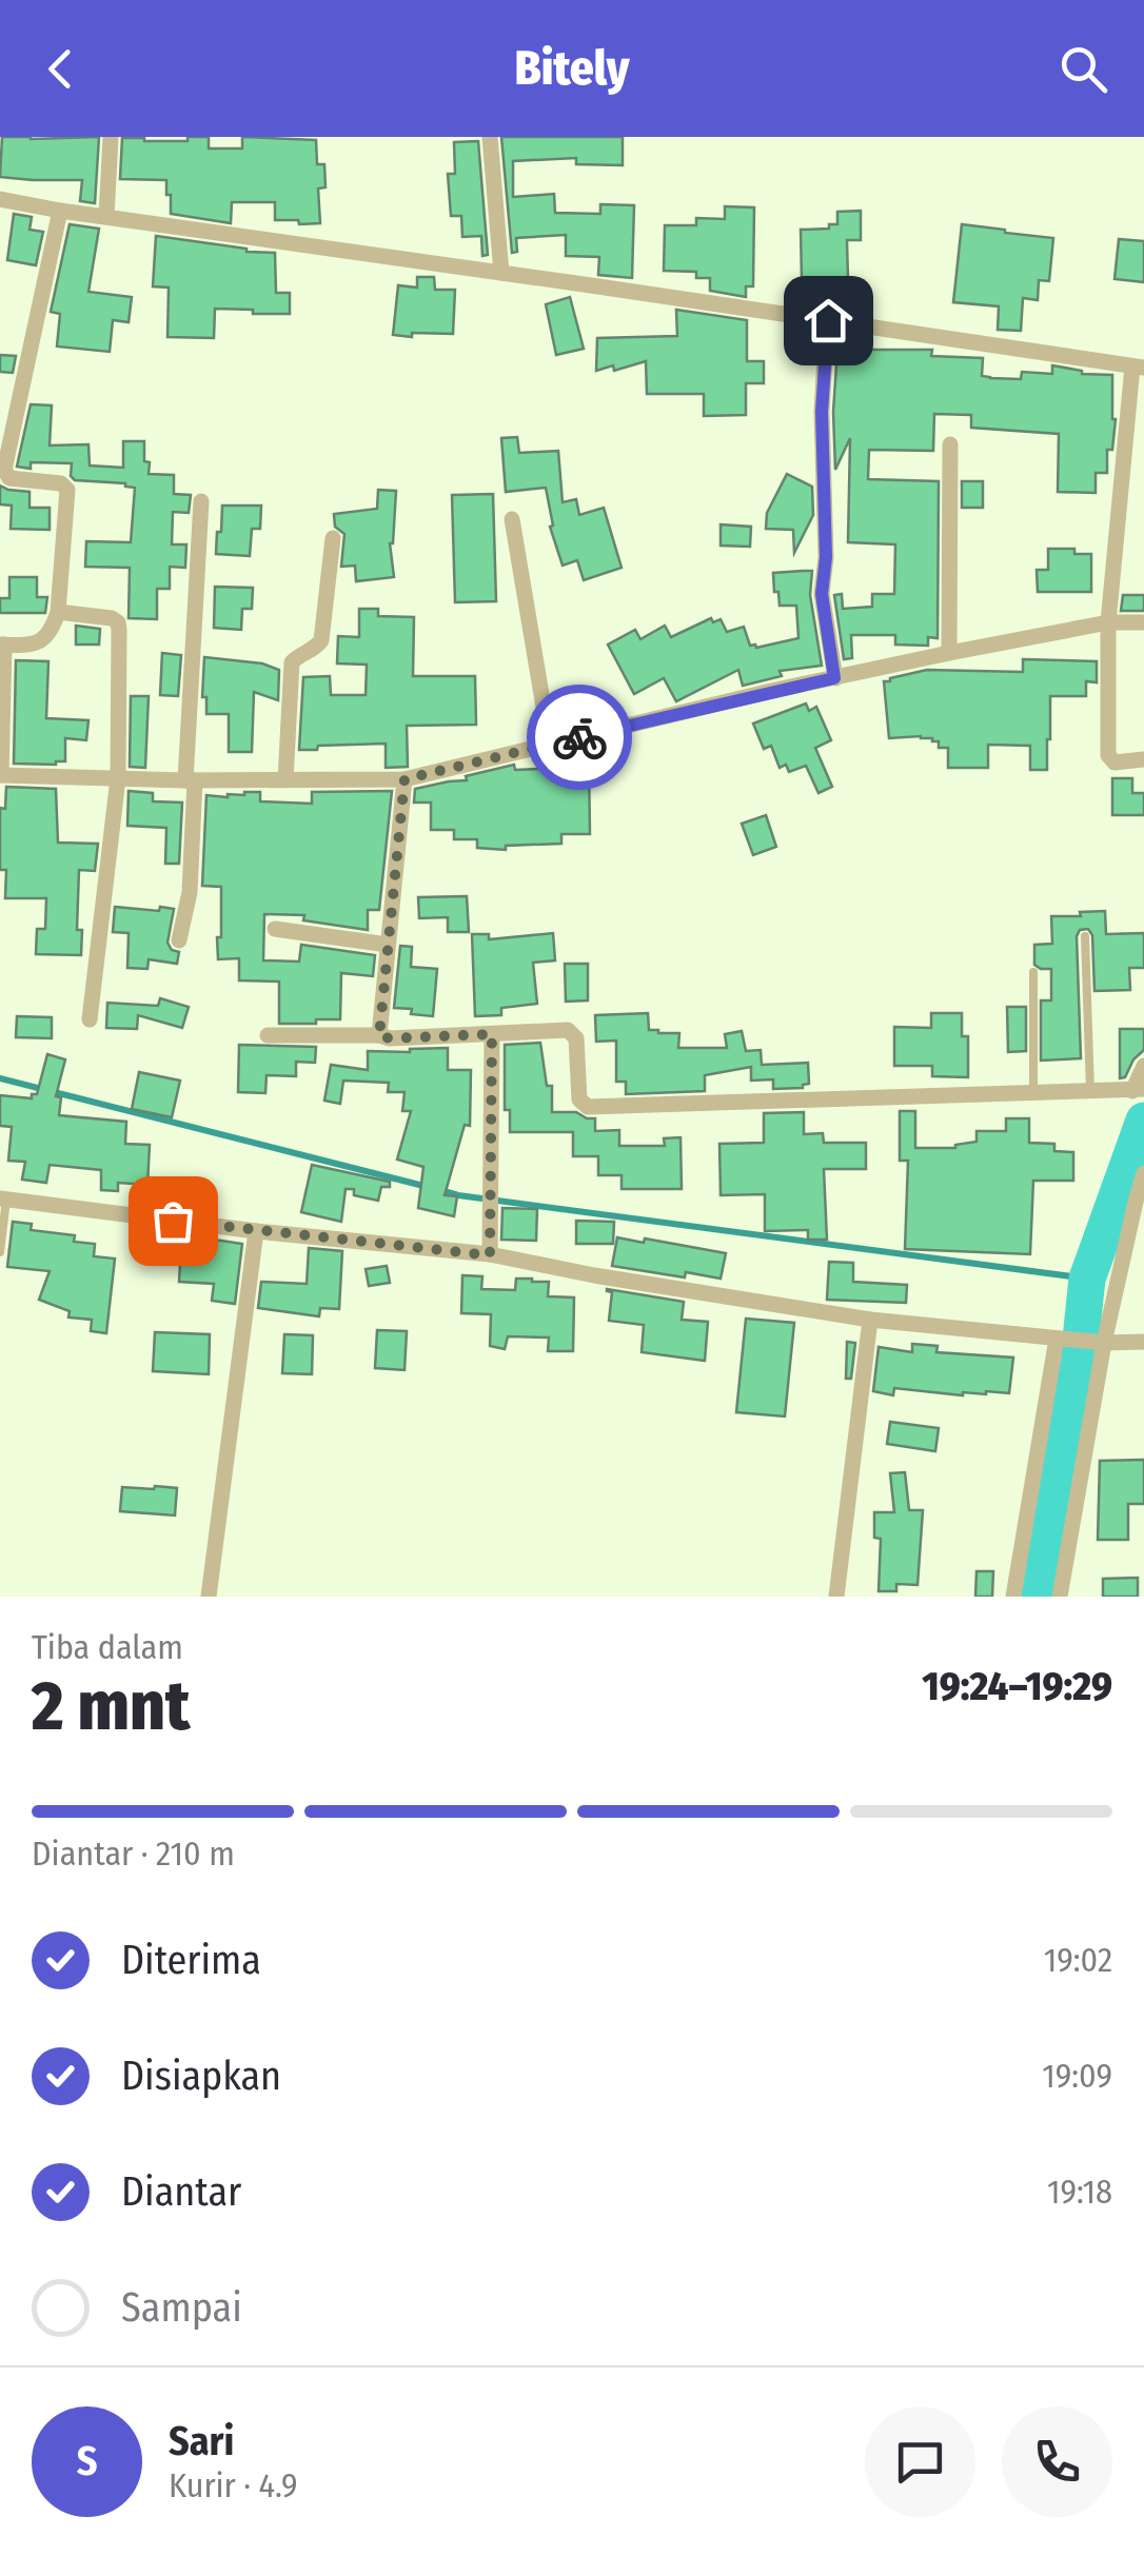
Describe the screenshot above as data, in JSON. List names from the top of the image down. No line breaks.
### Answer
{"page":{"header":"Bitely","heading":["2 mnt","Tiba dalam","19:24–19:29"],"panel":["Sari","Kurir · 4.9"],"bar":"Diantar · 210 m","list":[["Diterima","19:02"],["Disiapkan","19:09"],["Diantar","19:18"],"Sampai"],"round":"S"}}
